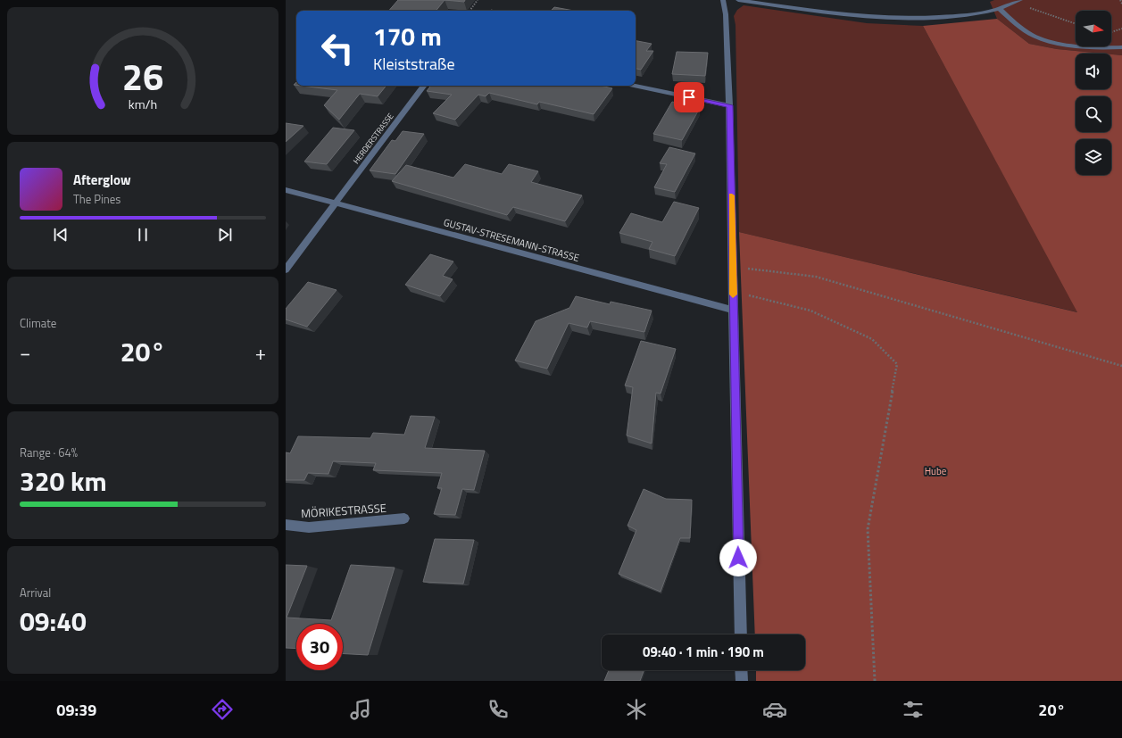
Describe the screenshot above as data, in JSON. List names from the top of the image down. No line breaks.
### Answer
{"streets":{"street":["HERDERSTRASSE","GUSTAV-STRESEMANN-STRASSE","MÖRIKESTRASSE"]},"crossings":[["HERDERSTRASSE","GUSTAV-STRESEMANN-STRASSE"]],"parks":["Hube"],"north":"right","page":{"turn":["170 m","Kleiststraße"],"song":["Afterglow","The Pines"],"tile":["Climate",["Range · 64%","320 km"],["Arrival","09:40"]],"heat":["−","20°","+"],"limit":"30","trip":"09:40 · 1 min · 190 m","tabs":["09:39","20°"],"gauge":["26","km/h"]}}
